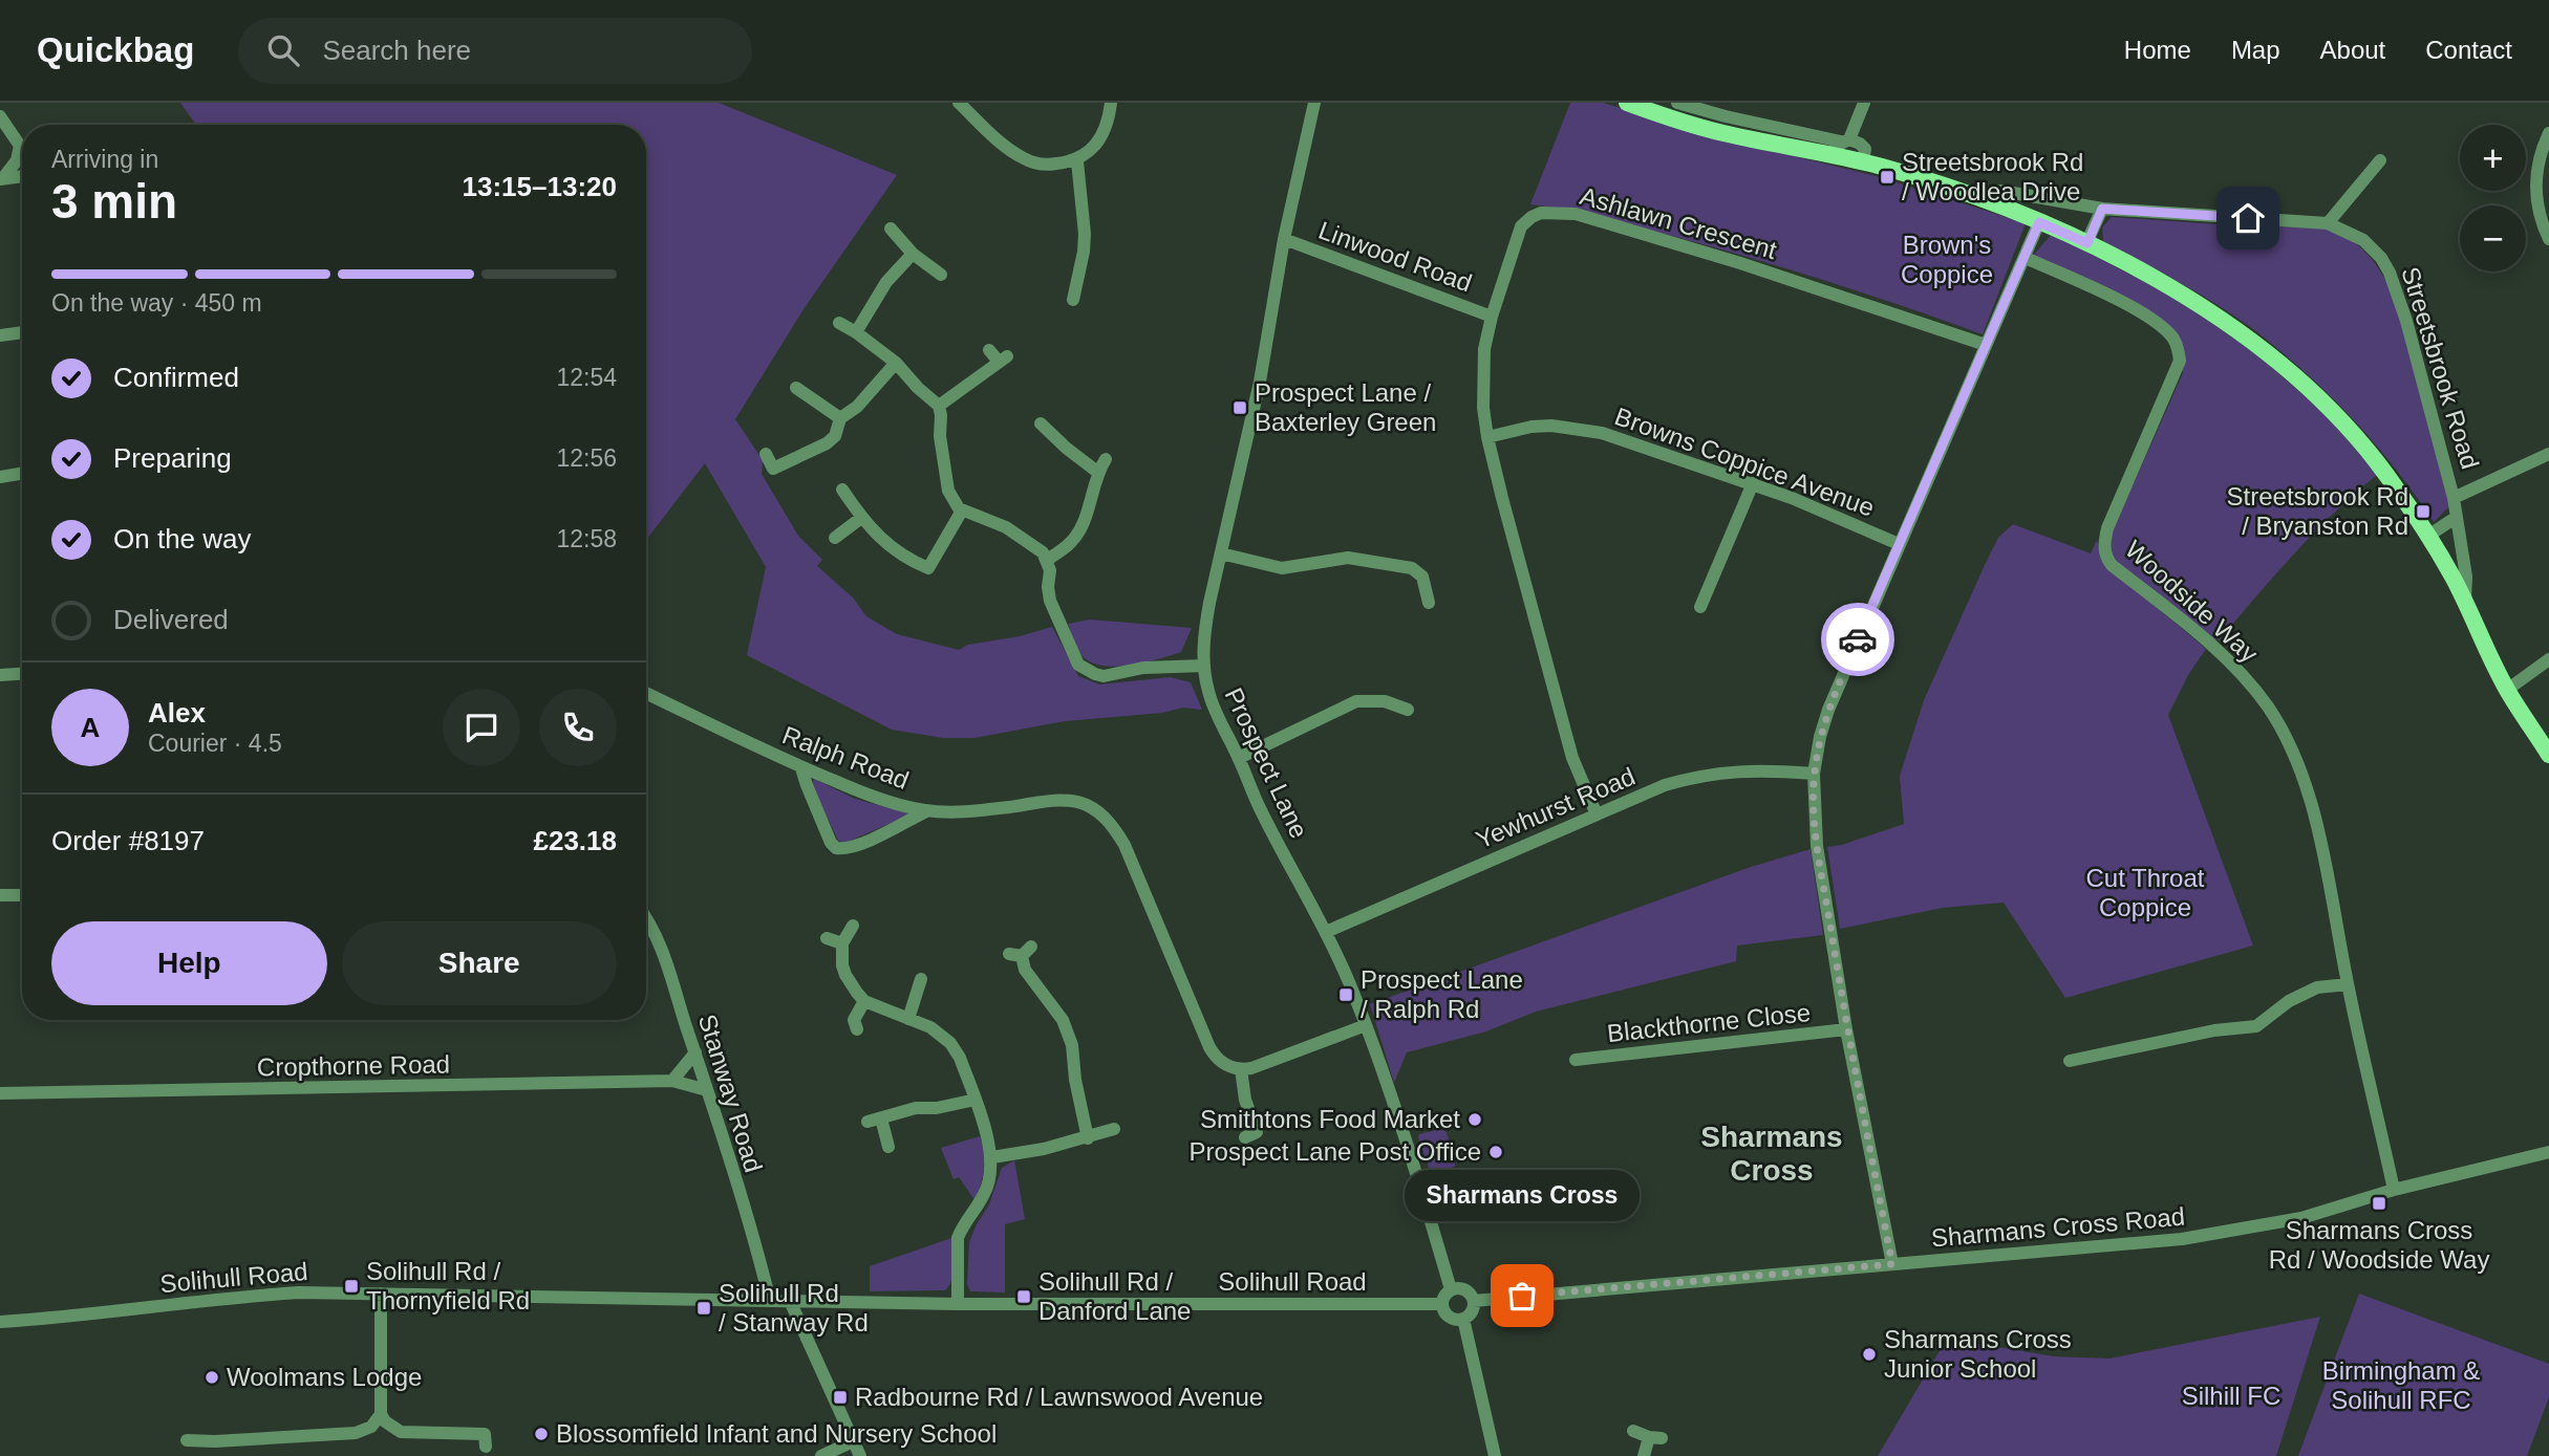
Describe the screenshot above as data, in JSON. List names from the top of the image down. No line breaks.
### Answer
{"streets":{"main road":["Streetsbrook Road"],"street":["Ashlawn Crescent","Linwood Road","Browns Coppice Avenue","Woodside Way","Ralph Road","Prospect Lane","Yewhurst Road","Blackthorne Close","Cropthorne Road","Stanway Road","Sharmans Cross Road","Solihull Road"]},"crossings":[["Ashlawn Crescent","Linwood Road"],["Ashlawn Crescent","Browns Coppice Avenue"],["Ashlawn Crescent","Yewhurst Road"],["Linwood Road","Prospect Lane"],["Woodside Way","Sharmans Cross Road"],["Prospect Lane","Yewhurst Road"],["Prospect Lane","Sharmans Cross Road"],["Prospect Lane","Solihull Road"],["Cropthorne Road","Stanway Road"],["Stanway Road","Solihull Road"],["Sharmans Cross Road","Solihull Road"]],"districts":["Sharmans Cross"],"parks":["Brown's Coppice","Cut Throat Coppice","Birmingham & Solihull RFC","Silhill FC"],"places":{"transit":["Streetsbrook Rd / Woodlea Drive","Prospect Lane / Baxterley Green","Streetsbrook Rd / Bryanston Rd","Prospect Lane / Ralph Rd","Sharmans Cross Rd / Woodside Way","Solihull Rd / Thornyfield Rd","Solihull Rd / Danford Lane","Solihull Rd / Stanway Rd","Radbourne Rd / Lawnswood Avenue"],"other":["Smithtons Food Market","Prospect Lane Post Office","Sharmans Cross","Sharmans Cross Junior School","Woolmans Lodge","Blossomfield Infant and Nursery School"]},"page":{"header":"Quickbag","search":"Search here","nav":["Home","Map","About","Contact"],"map_buttons":["+","−"],"heading":["3 min","Arriving in","13:15–13:20"],"panel":["Alex","Courier · 4.5","Order #8197","£23.18"],"bar":"On the way · 450 m","list":[["Confirmed","12:54"],["Preparing","12:56"],["On the way","12:58"],"Delivered"],"round":"A","buttons":["Help","Share"],"bubble":"Sharmans Cross"}}
